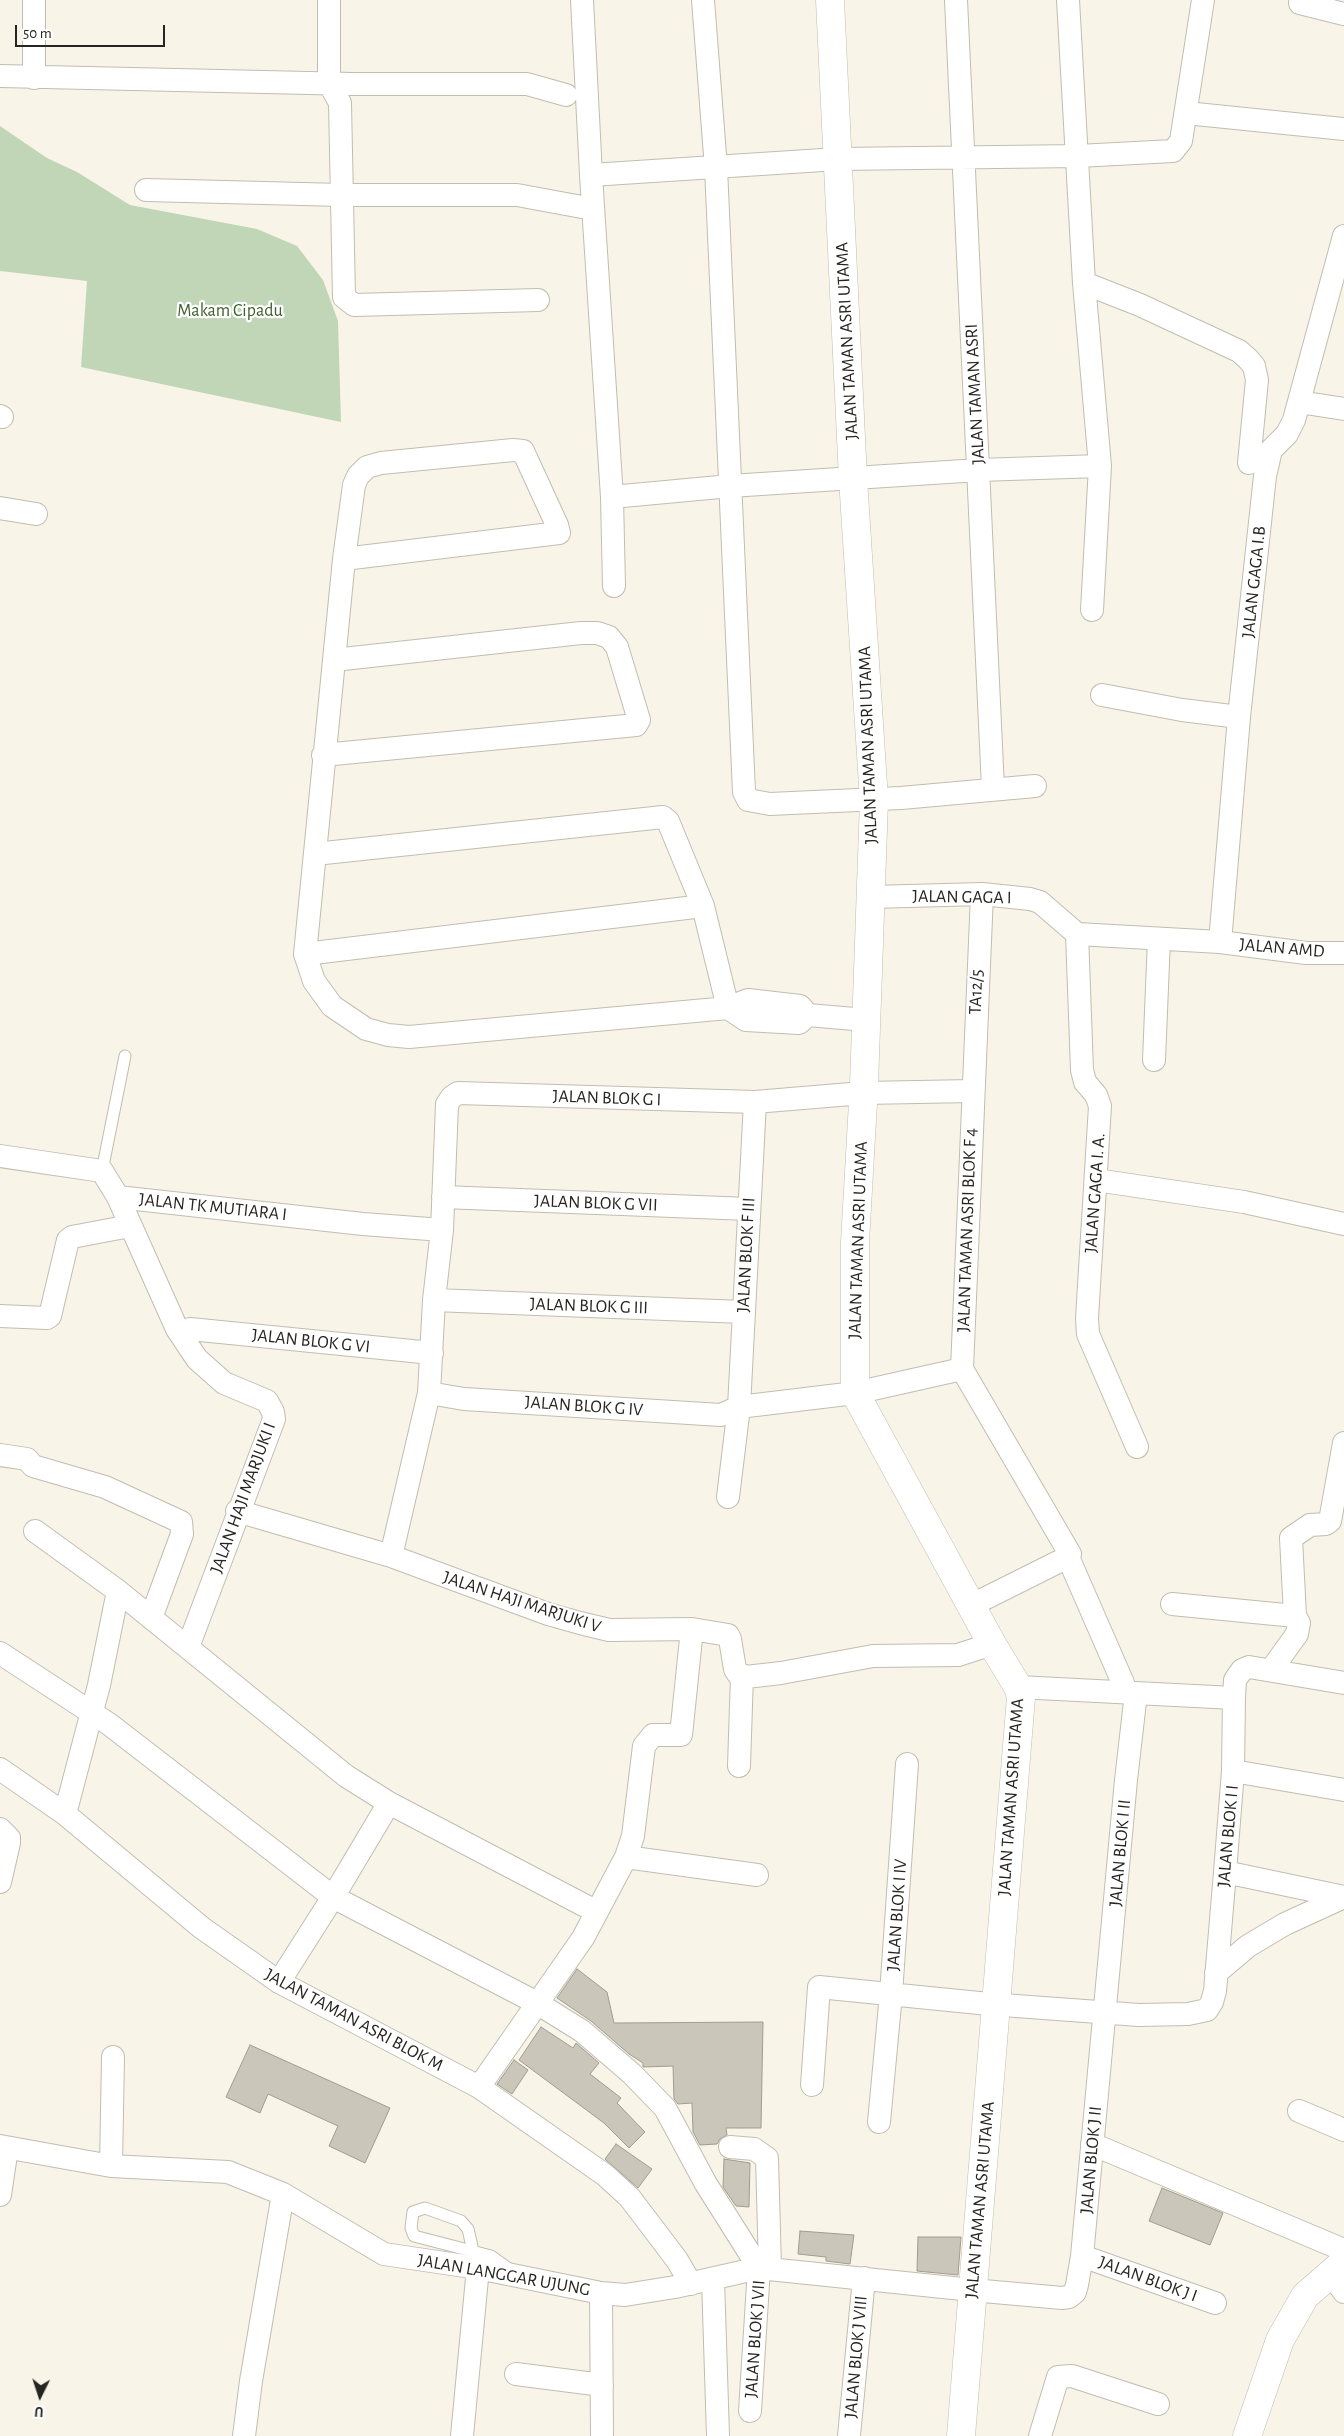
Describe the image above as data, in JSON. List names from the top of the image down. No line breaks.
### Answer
{"streets":{"street":["JALAN TAMAN ASRI UTAMA","JALAN TAMAN ASRI","JALAN GAGA I.B","JALAN GAGA I","JALAN AMD","TA12/5","JALAN BLOK G I","JALAN GAGA I. A.","JALAN BLOK G VII","JALAN TK MUTIARA I","JALAN TAMAN ASRI BLOK F 4","JALAN BLOK F III","JALAN BLOK G III","JALAN BLOK G VI","JALAN BLOK G IV","JALAN HAJI MARJUKI I","JALAN HAJI MARJUKI V","JALAN BLOK I I","JALAN BLOK I II","JALAN BLOK I IV","JALAN TAMAN ASRI BLOK M","JALAN BLOK J II","JALAN LANGGAR UJUNG","JALAN BLOK J I","JALAN BLOK J VII","JALAN BLOK J VIII"]},"crossings":[["JALAN TAMAN ASRI UTAMA","JALAN GAGA I"],["JALAN TAMAN ASRI UTAMA","JALAN BLOK G I"],["JALAN TAMAN ASRI UTAMA","JALAN BLOK G IV"],["JALAN TAMAN ASRI UTAMA","JALAN LANGGAR UJUNG"],["JALAN GAGA I.B","JALAN AMD"],["JALAN GAGA I","TA12/5"],["JALAN GAGA I","JALAN GAGA I. A."],["TA12/5","JALAN BLOK G I"],["TA12/5","JALAN TAMAN ASRI BLOK F 4"],["JALAN BLOK G I","JALAN BLOK G VII"],["JALAN BLOK G I","JALAN TAMAN ASRI BLOK F 4"],["JALAN BLOK G I","JALAN BLOK F III"],["JALAN BLOK G VII","JALAN BLOK F III"],["JALAN TK MUTIARA I","JALAN HAJI MARJUKI I"],["JALAN TAMAN ASRI BLOK F 4","JALAN BLOK G IV"],["JALAN TAMAN ASRI BLOK F 4","JALAN BLOK I II"],["JALAN BLOK F III","JALAN BLOK G III"],["JALAN BLOK F III","JALAN BLOK G IV"],["JALAN BLOK G IV","JALAN BLOK I II"],["JALAN HAJI MARJUKI I","JALAN HAJI MARJUKI V"],["JALAN BLOK I I","JALAN BLOK I II"],["JALAN BLOK I I","JALAN BLOK J II"],["JALAN BLOK I II","JALAN BLOK J II"],["JALAN TAMAN ASRI BLOK M","JALAN LANGGAR UJUNG"],["JALAN BLOK J II","JALAN LANGGAR UJUNG"],["JALAN BLOK J II","JALAN BLOK J I"],["JALAN LANGGAR UJUNG","JALAN BLOK J VII"],["JALAN LANGGAR UJUNG","JALAN BLOK J VIII"]],"parks":["Makam Cipadu"],"scale_bar":"50 m","north":"bottom"}
